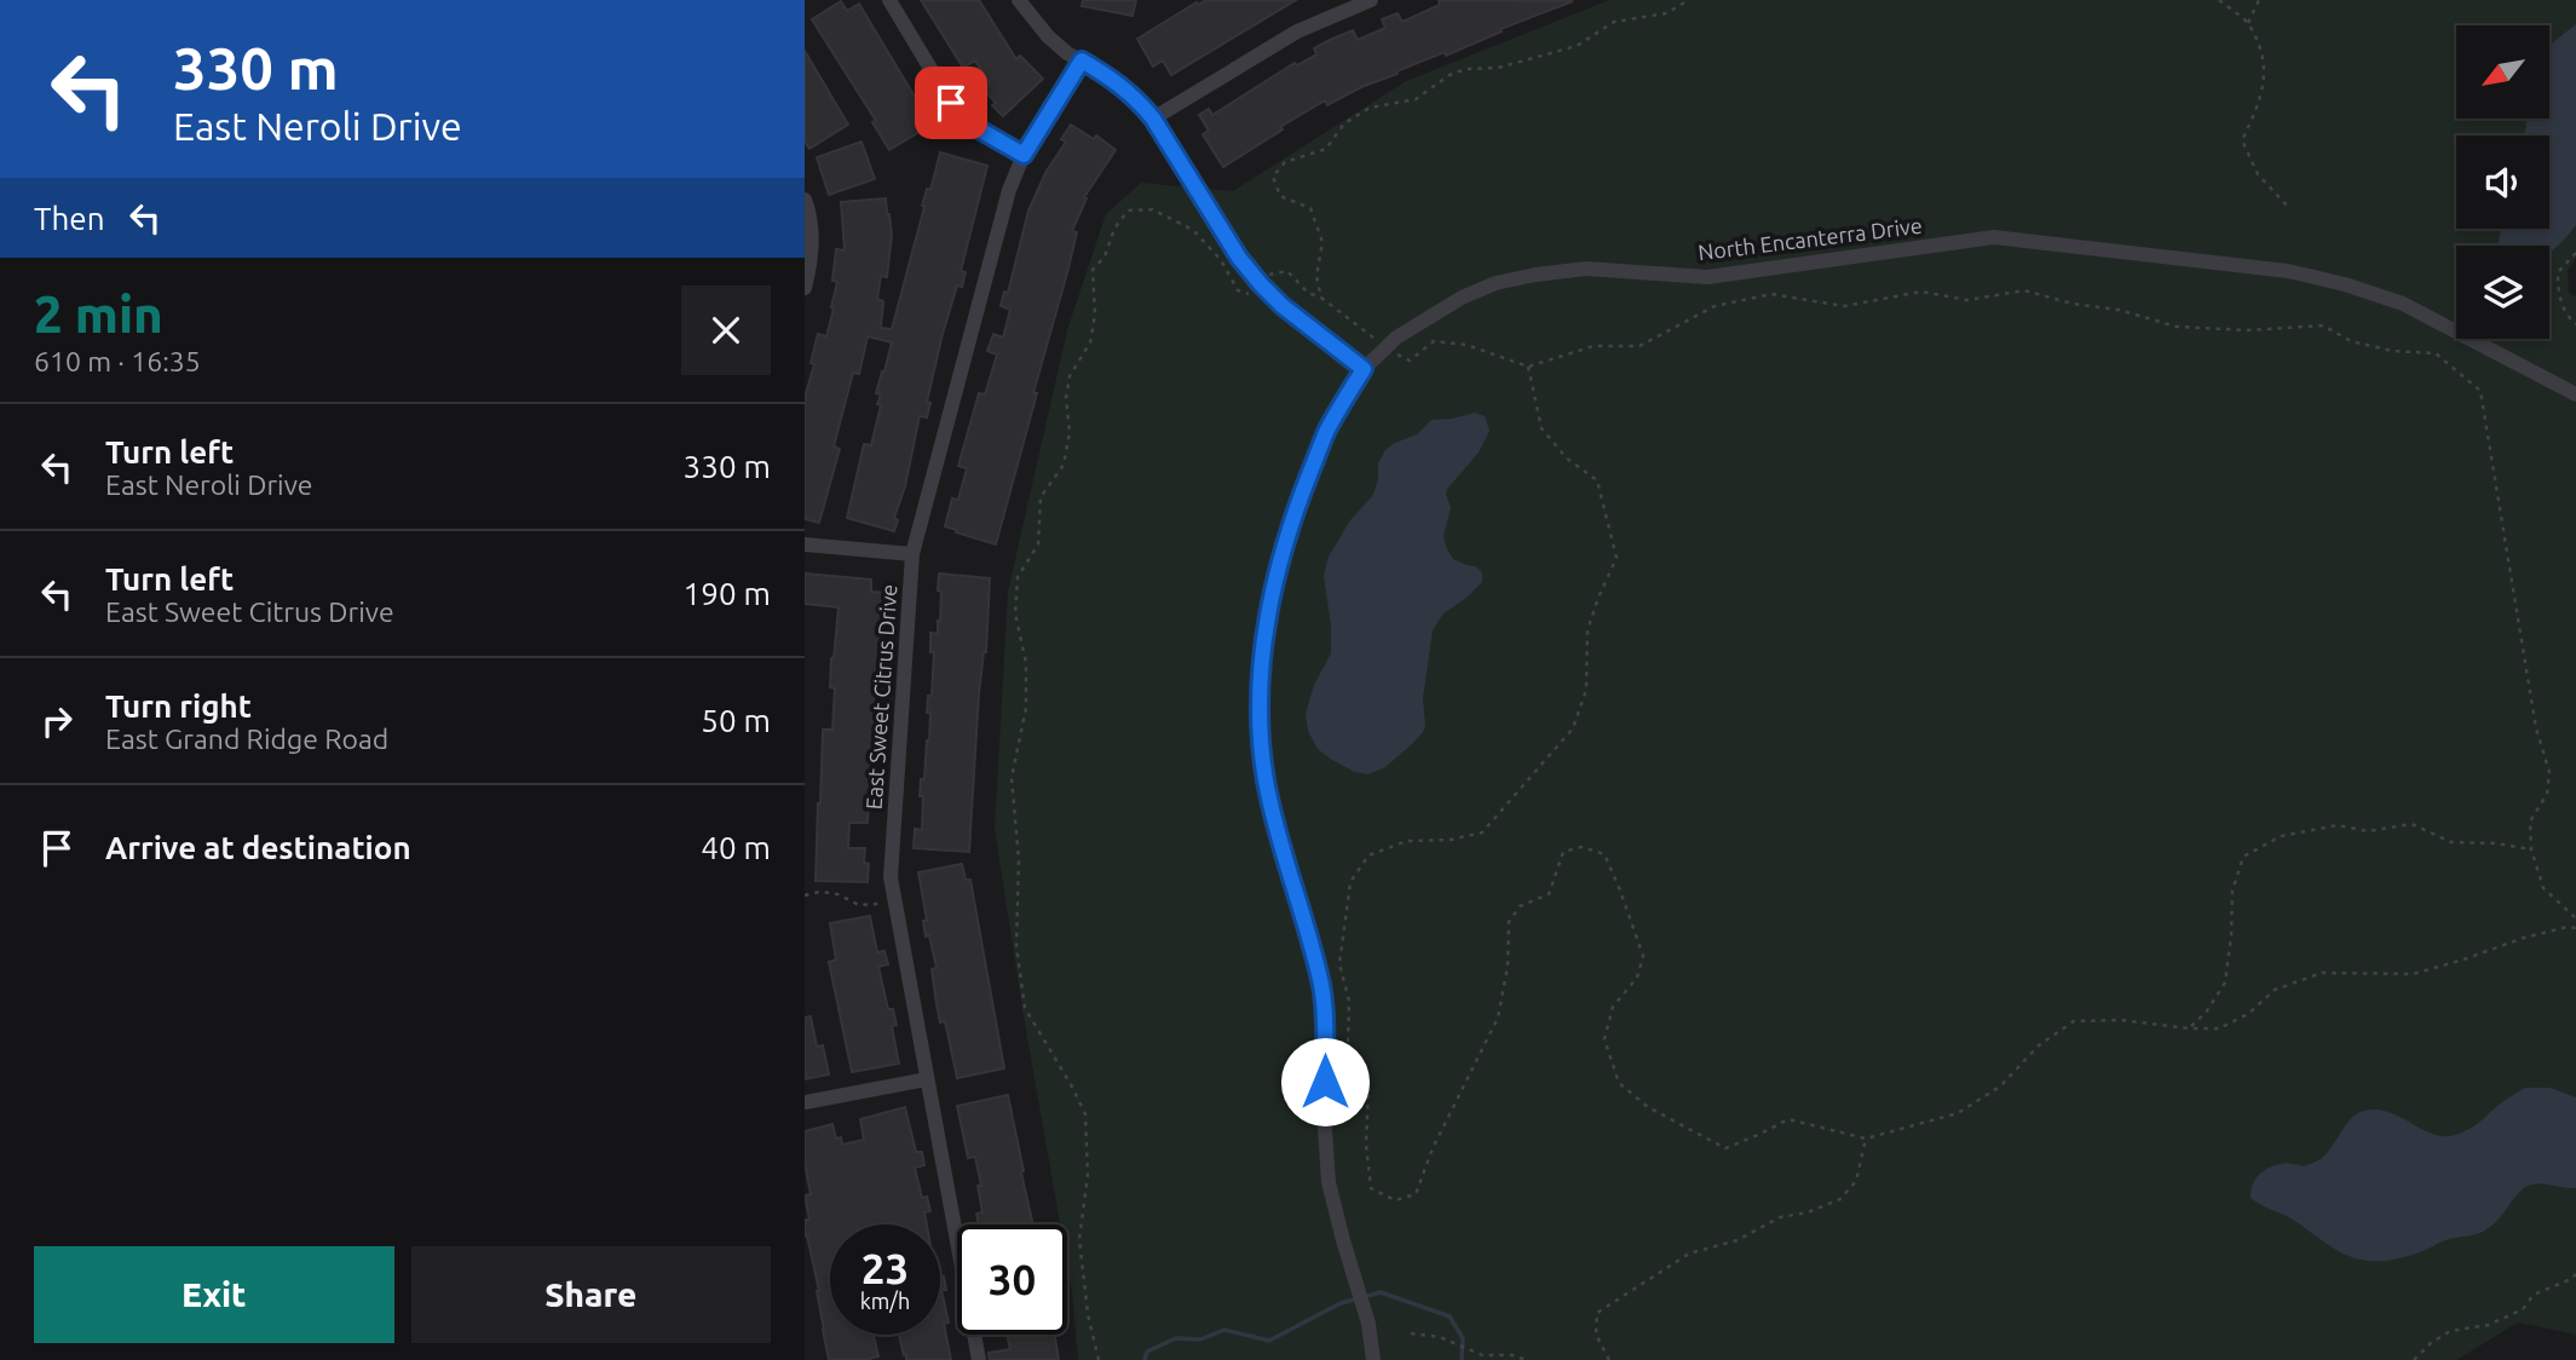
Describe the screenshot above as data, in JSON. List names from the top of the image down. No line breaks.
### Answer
{"streets":{"street":["North Encanterra Drive","East Sweet Citrus Drive"]},"north":"bottom left","page":{"turn":["330 m","East Neroli Drive"],"then":"Then","heading":["2 min","610 m · 16:35"],"list":[{"name":"Turn left","note":"East Neroli Drive","value":"330 m"},{"name":"Turn left","note":"East Sweet Citrus Drive","value":"190 m"},{"name":"Turn right","note":"East Grand Ridge Road","value":"50 m"},{"name":"Arrive at destination","value":"40 m"}],"speed":"23 km/h","limit":"30","buttons":["Exit","Share"]}}
